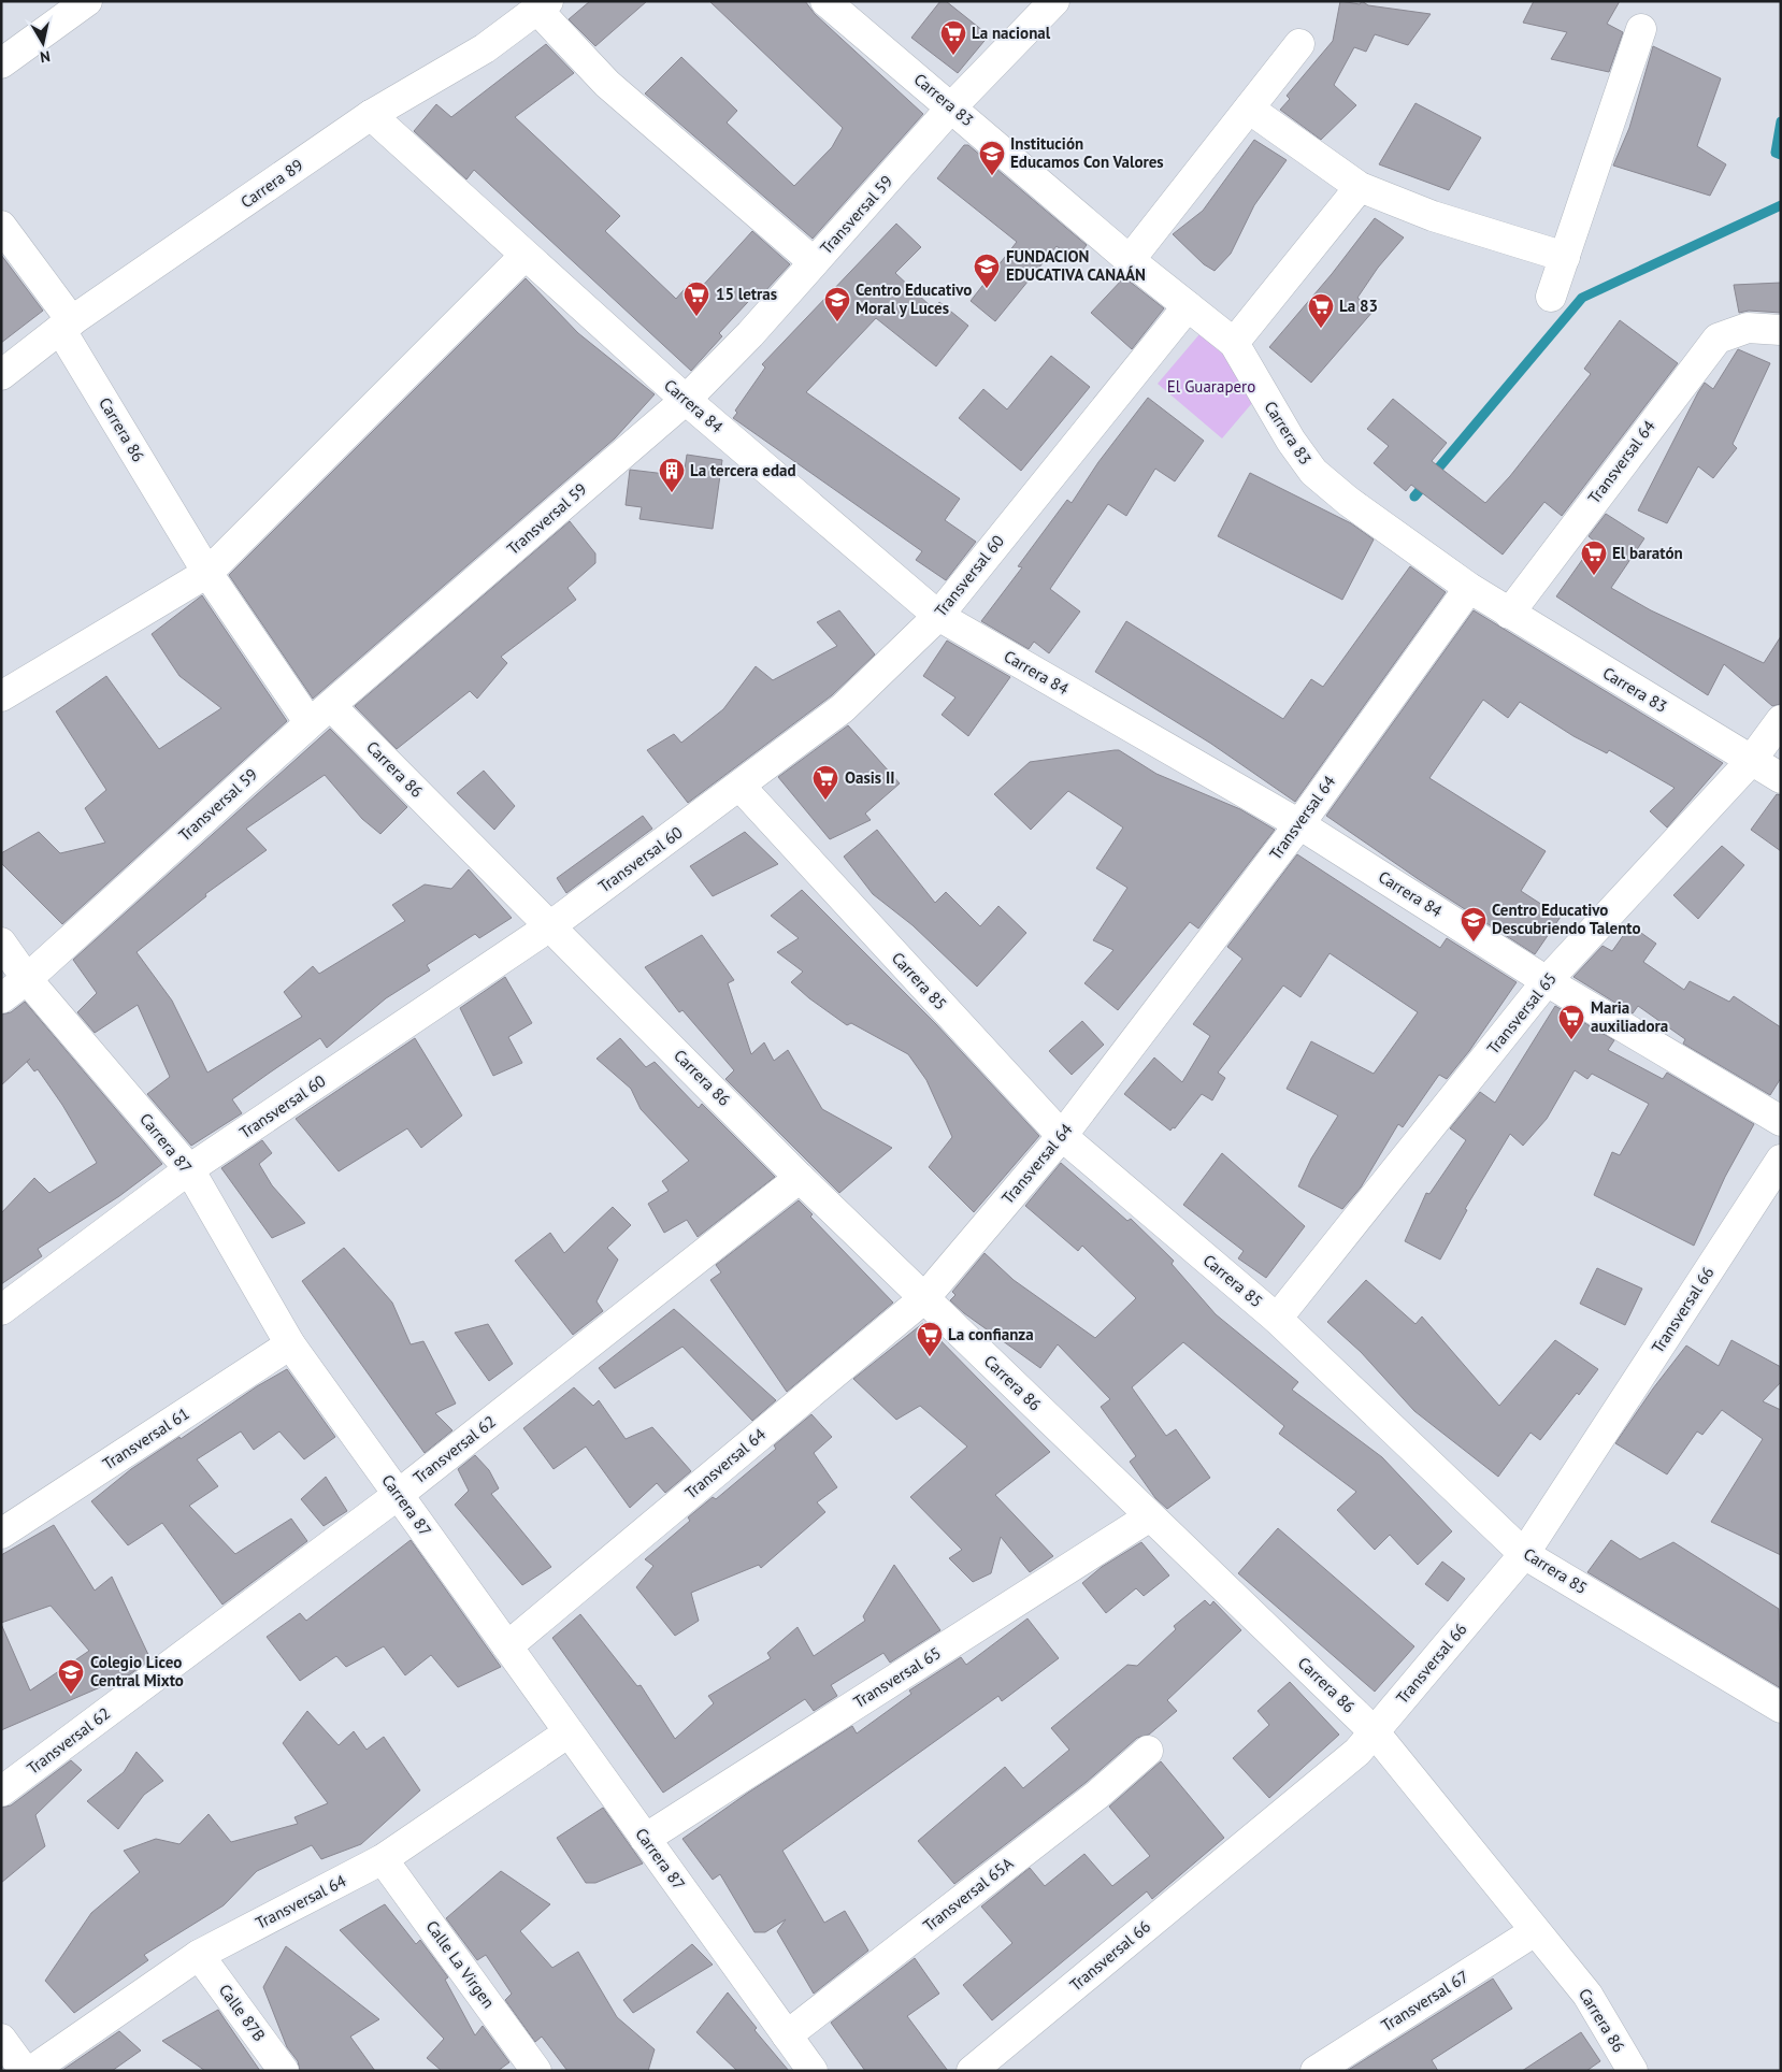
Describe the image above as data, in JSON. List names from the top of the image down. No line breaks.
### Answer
{"streets":{"street":["Carrera 83","Carrera 89","Transversal 59","Carrera 84","Carrera 86","Transversal 64","Transversal 60","Carrera 85","Transversal 65","Carrera 87","Transversal 66","Transversal 61","Transversal 62","Transversal 65A","Calle La Virgen","Transversal 67","Calle 87B"]},"crossings":[["Carrera 83","Transversal 59"],["Carrera 83","Transversal 64"],["Carrera 83","Transversal 60"],["Carrera 83","Transversal 65"],["Carrera 89","Carrera 84"],["Carrera 89","Carrera 86"],["Transversal 59","Carrera 84"],["Transversal 59","Carrera 86"],["Transversal 59","Carrera 87"],["Carrera 84","Transversal 64"],["Carrera 84","Transversal 60"],["Carrera 84","Transversal 65"],["Carrera 86","Transversal 64"],["Carrera 86","Transversal 60"],["Carrera 86","Transversal 65"],["Carrera 86","Transversal 66"],["Carrera 86","Transversal 62"],["Carrera 86","Transversal 67"],["Transversal 64","Carrera 85"],["Transversal 64","Carrera 87"],["Transversal 64","Calle La Virgen"],["Transversal 64","Calle 87B"],["Transversal 60","Carrera 85"],["Transversal 60","Carrera 87"],["Carrera 85","Transversal 65"],["Carrera 85","Transversal 66"],["Transversal 65","Carrera 87"],["Carrera 87","Transversal 61"],["Carrera 87","Transversal 62"],["Carrera 87","Transversal 65A"]],"parks":["El Guarapero"],"places":{"supermarket":["La nacional","15 letras","La 83","El baratón","Oasis II","Maria auxiliadora","La confianza"],"school or university":["Institución Educamos Con Valores","FUNDACION EDUCATIVA CANAÁN","Centro Educativo Moral y Luces","Centro Educativo Descubriendo Talento","Colegio Liceo Central Mixto"],"building":["La tercera edad"]},"north":"bottom"}
